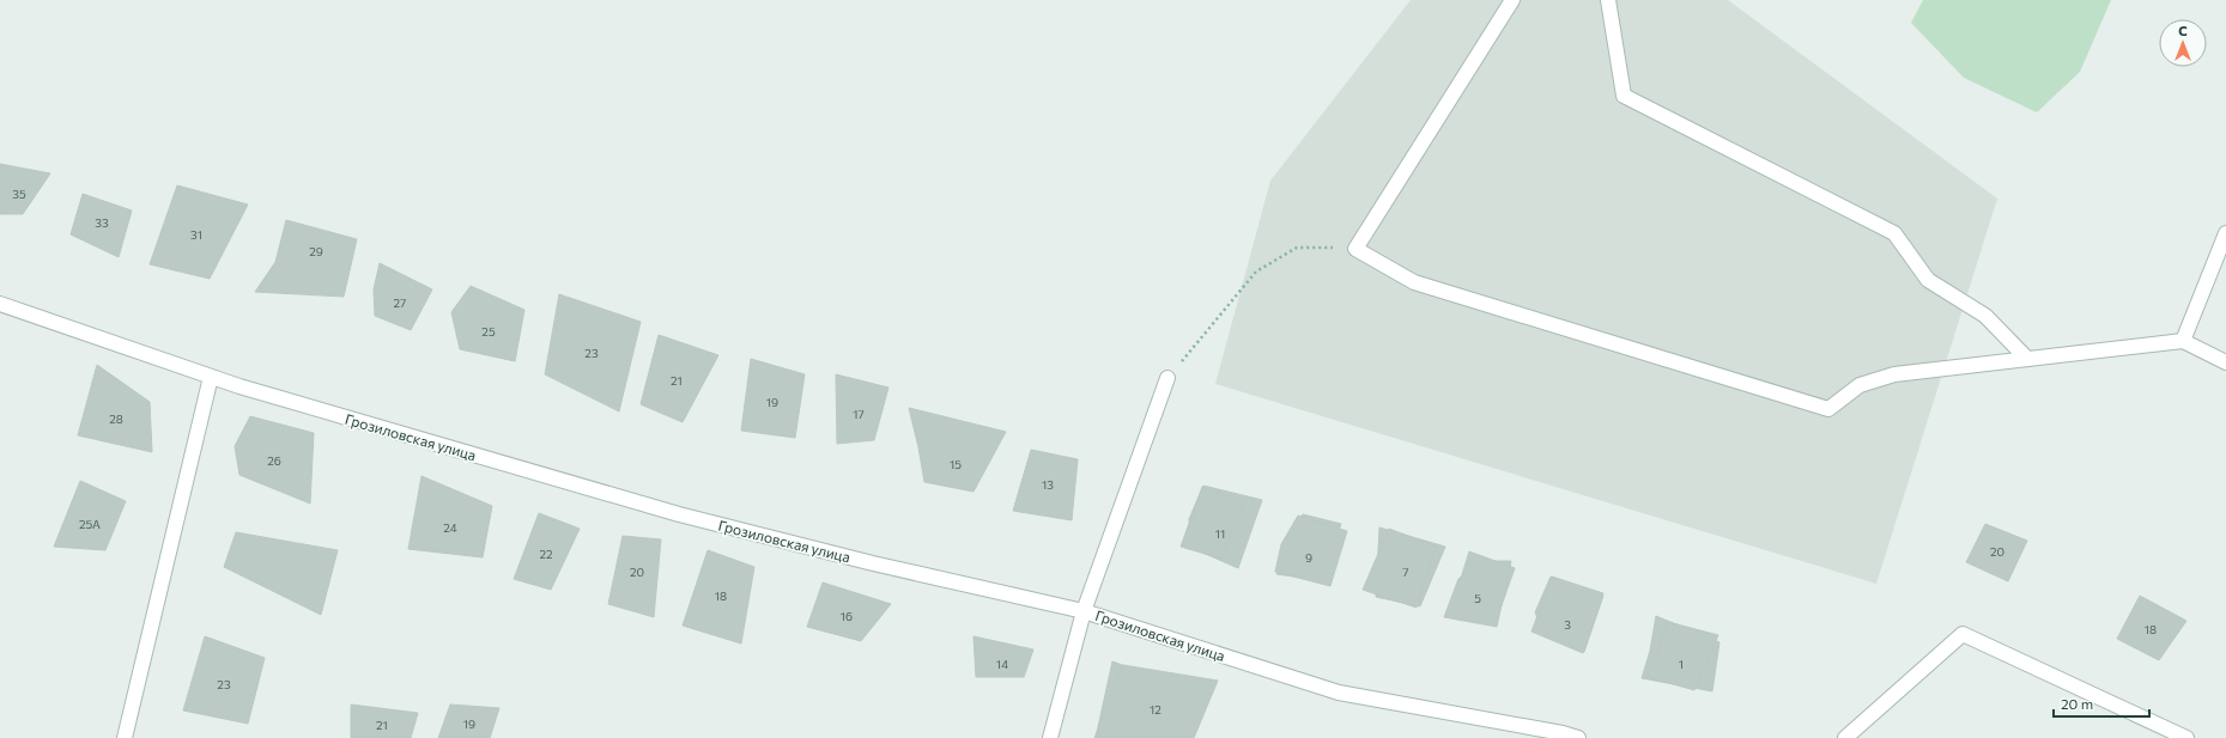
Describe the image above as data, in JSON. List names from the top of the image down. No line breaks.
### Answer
{"streets":{"street":["Грозиловская улица"]},"house_numbers":["35","33","31","29","27","25","23","21","19","17","28","26","15","13","25А","24","11","20","22","9","20","7","18","5","16","3","18","14","1","23","12","19","21"],"scale_bar":"20 m","north":"top"}
